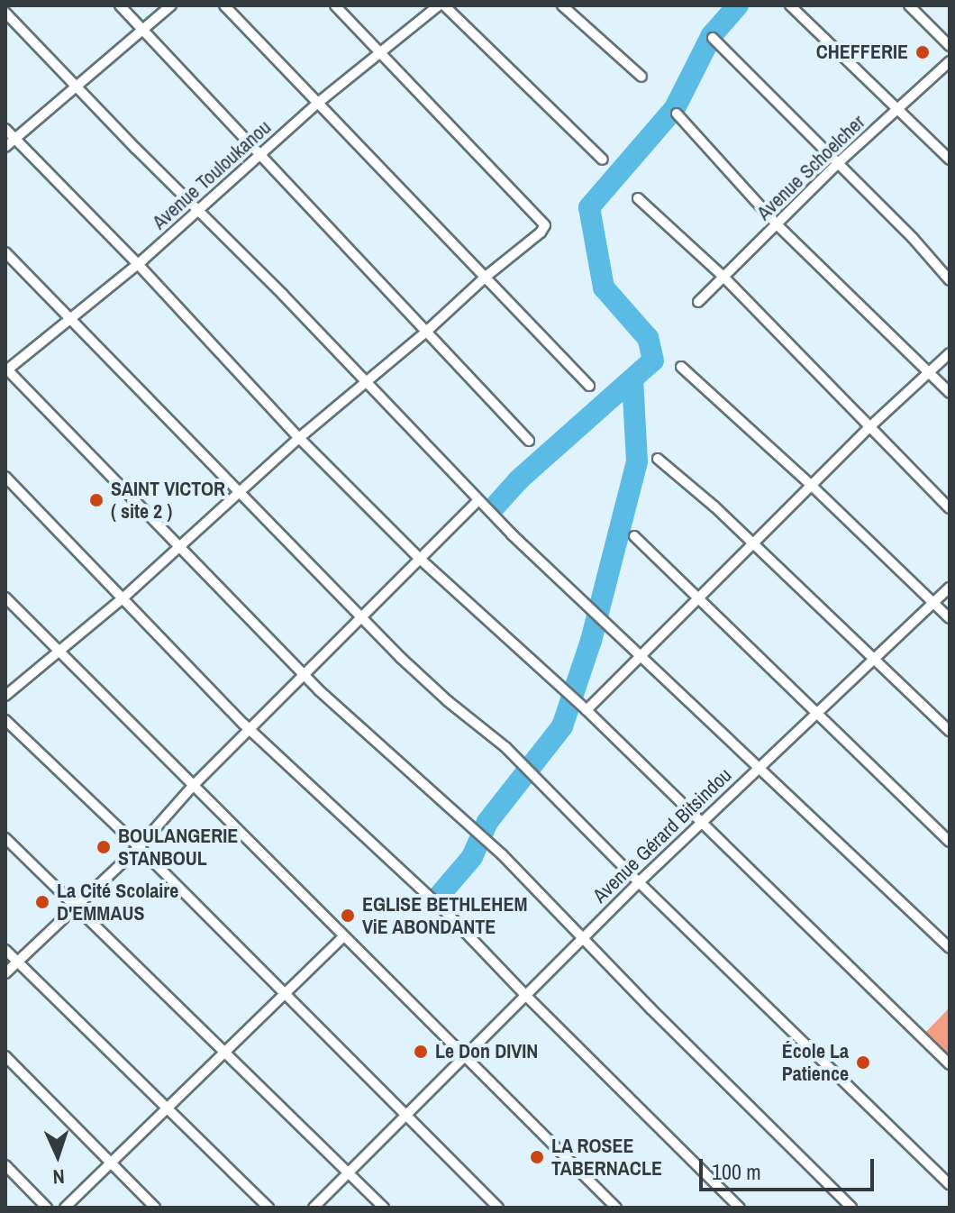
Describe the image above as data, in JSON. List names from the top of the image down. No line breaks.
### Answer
{"streets":{"street":["Avenue Schoelcher","Avenue Touloukanou","Avenue Gérard Bitsindou"]},"places":["CHEFFERIE","SAINT VICTOR ( site 2 )","BOULANGERIE STANBOUL","La Cité Scolaire D'EMMAUS","EGLISE BETHLEHEM ViE ABONDANTE","Le Don DIVIN","École La Patience","LA ROSEE TABERNACLE"],"scale_bar":"100 m","north":"bottom"}
